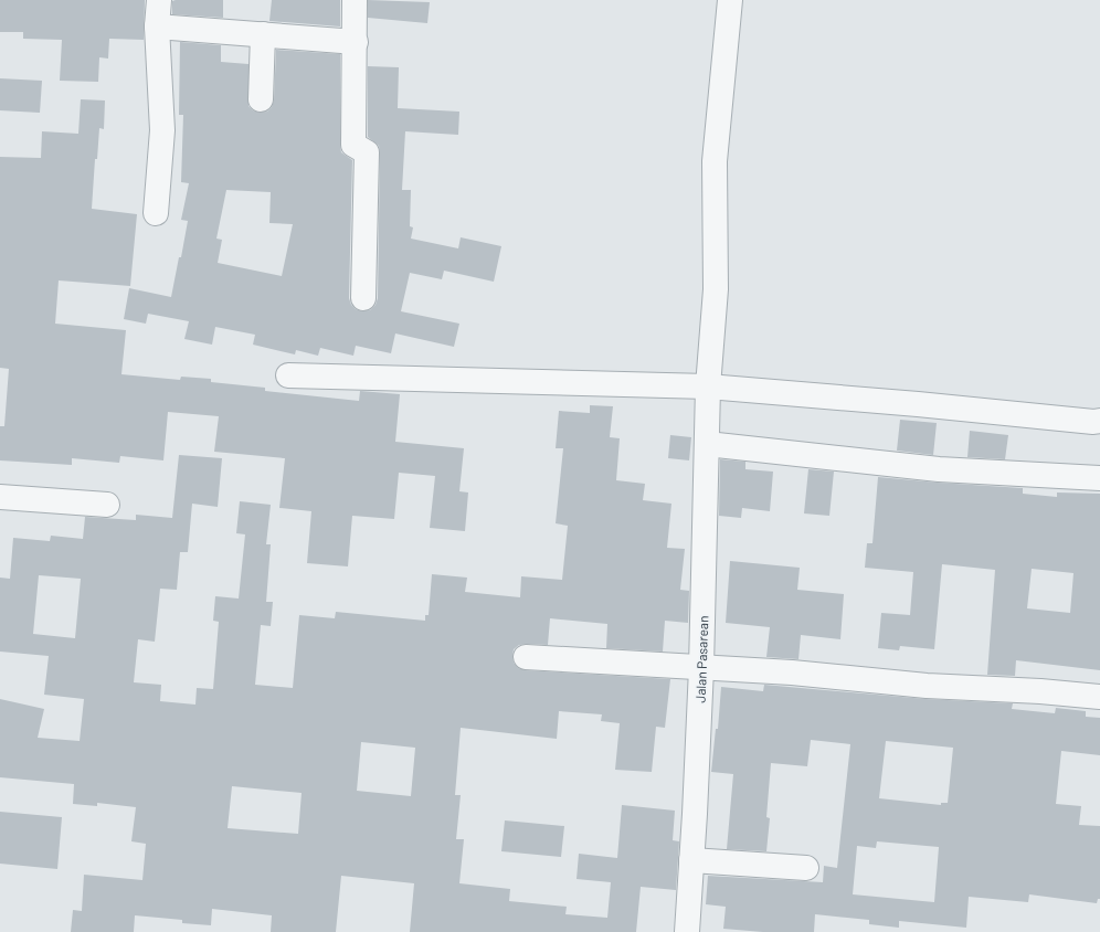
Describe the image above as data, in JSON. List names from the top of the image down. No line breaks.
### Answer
{"streets":{"street":["Jalan Pasarean"]}}
